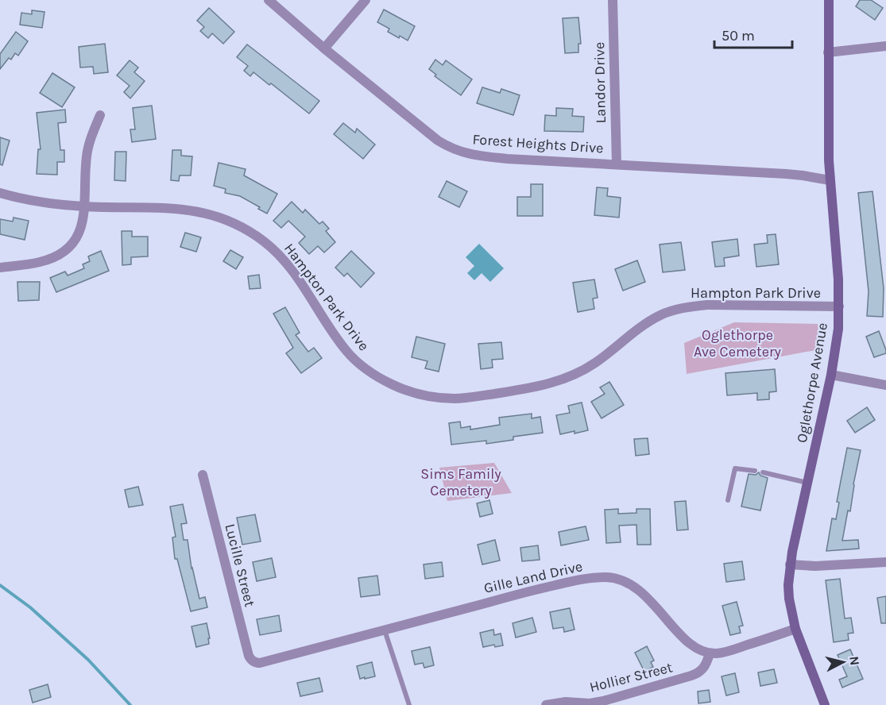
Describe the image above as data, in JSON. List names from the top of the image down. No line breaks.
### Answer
{"streets":{"main road":["Oglethorpe Avenue"],"street":["Landor Drive","Forest Heights Drive","Hampton Park Drive","Lucille Street","Gille Land Drive","Hollier Street"]},"crossings":[["Landor Drive","Forest Heights Drive"],["Forest Heights Drive","Oglethorpe Avenue"],["Hampton Park Drive","Oglethorpe Avenue"],["Lucille Street","Gille Land Drive"],["Gille Land Drive","Hollier Street"]],"parks":["Oglethorpe Ave Cemetery","Sims Family Cemetery"],"scale_bar":"50 m","north":"right"}
